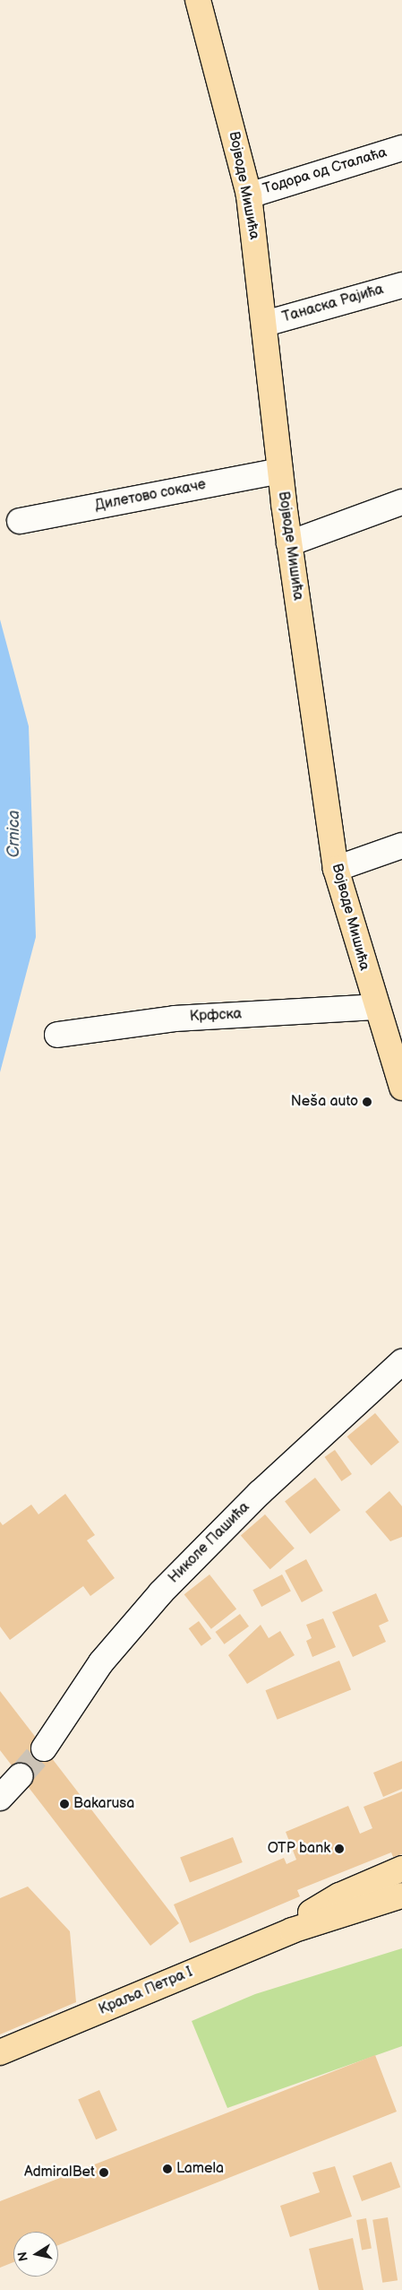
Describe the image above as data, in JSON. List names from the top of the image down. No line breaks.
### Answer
{"streets":{"main road":["Војводе Мишића","Краља Петра I"],"street":["Тодора од Сталаћа","Танаска Рајића","Дилетово сокаче","Крфска","Николе Пашића"]},"crossings":[["Тодора од Сталаћа","Војводе Мишића"],["Војводе Мишића","Танаска Рајића"],["Војводе Мишића","Дилетово сокаче"],["Војводе Мишића","Крфска"]],"water":["Crnica"],"places":["Neša auto","Bakarusa","OTP bank","Lamela","AdmiralBet"],"north":"left"}
